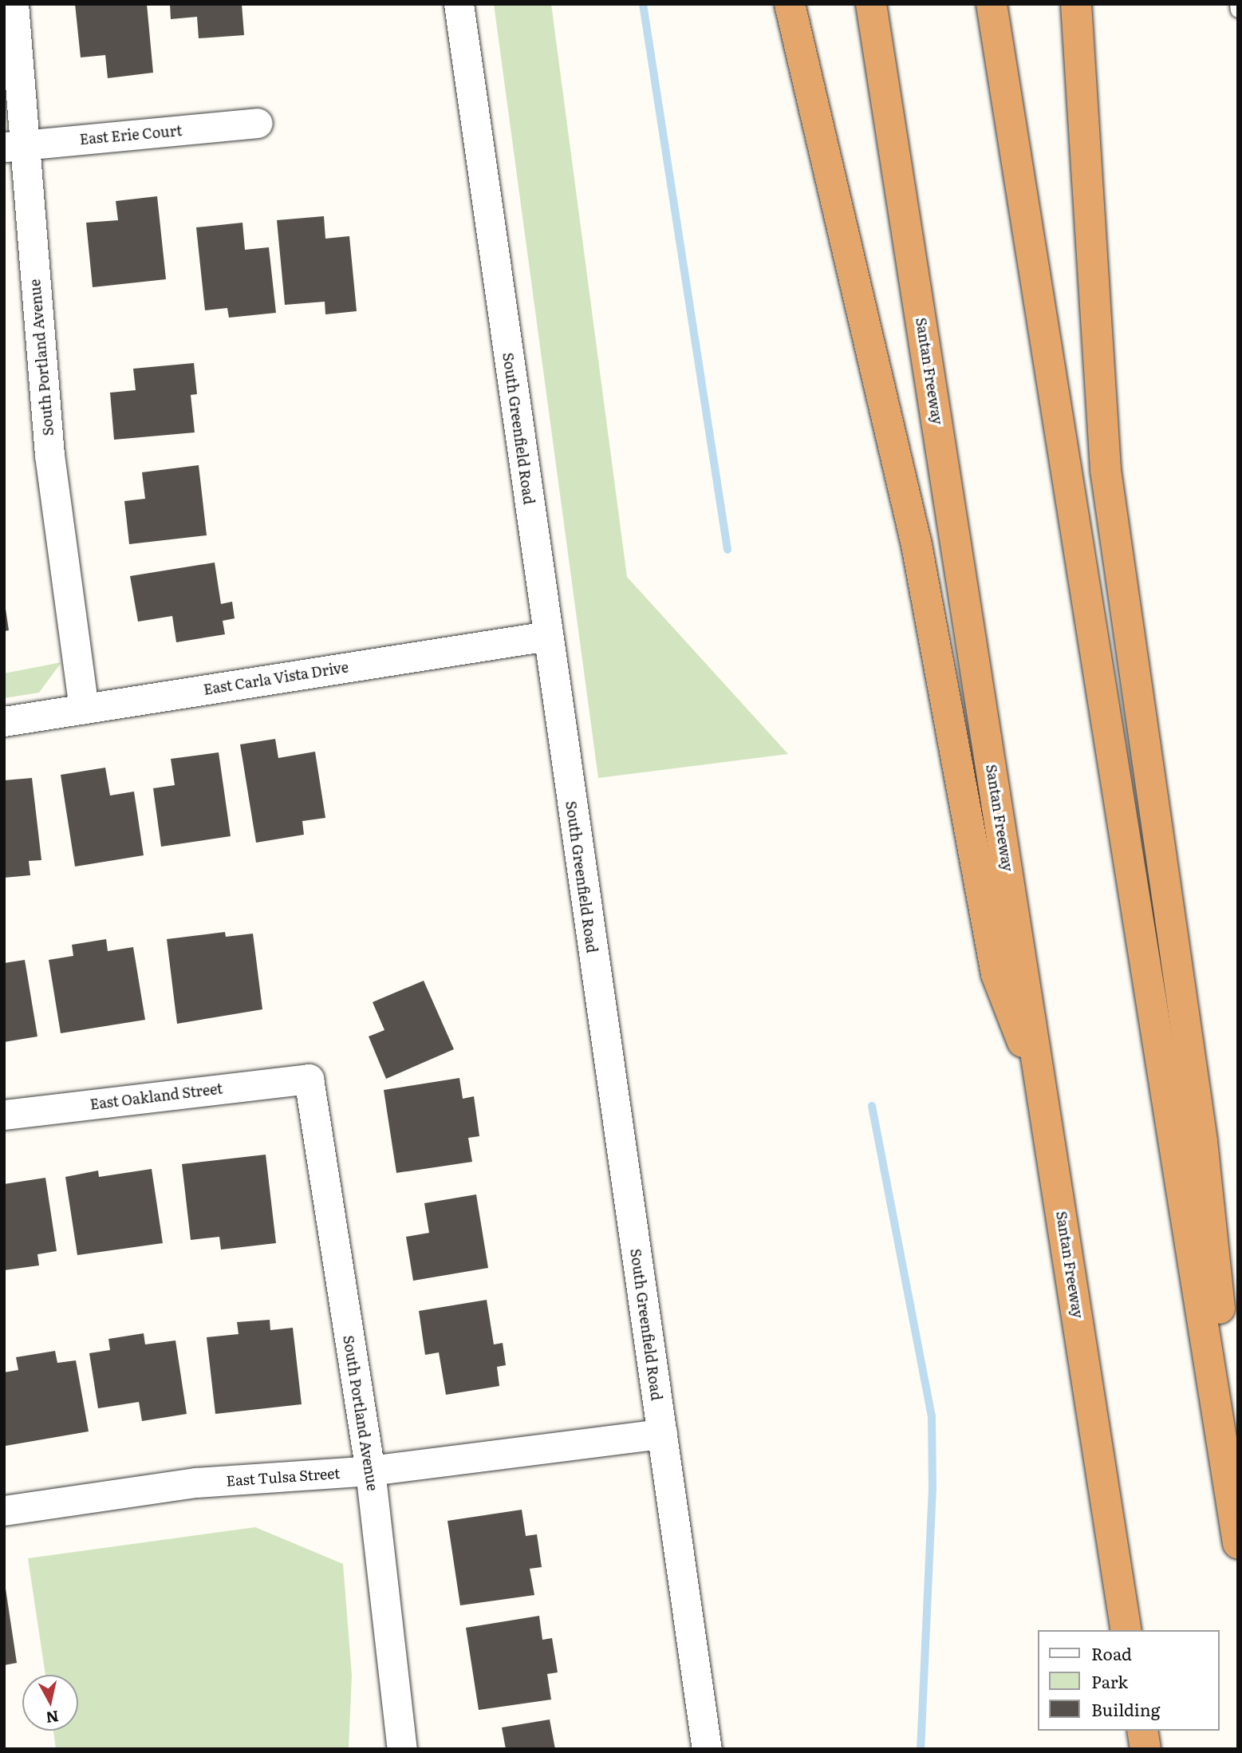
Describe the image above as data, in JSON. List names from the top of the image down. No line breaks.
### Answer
{"streets":{"highway":["Santan Freeway"],"street":["East Erie Court","South Portland Avenue","South Greenfield Road","East Carla Vista Drive","East Oakland Street","East Tulsa Street"]},"crossings":[["East Erie Court","South Portland Avenue"],["South Portland Avenue","East Carla Vista Drive"],["South Portland Avenue","East Oakland Street"],["South Portland Avenue","East Tulsa Street"],["South Greenfield Road","East Carla Vista Drive"],["South Greenfield Road","East Tulsa Street"]],"legend":["Road","Park","Building"],"north":"bottom"}
